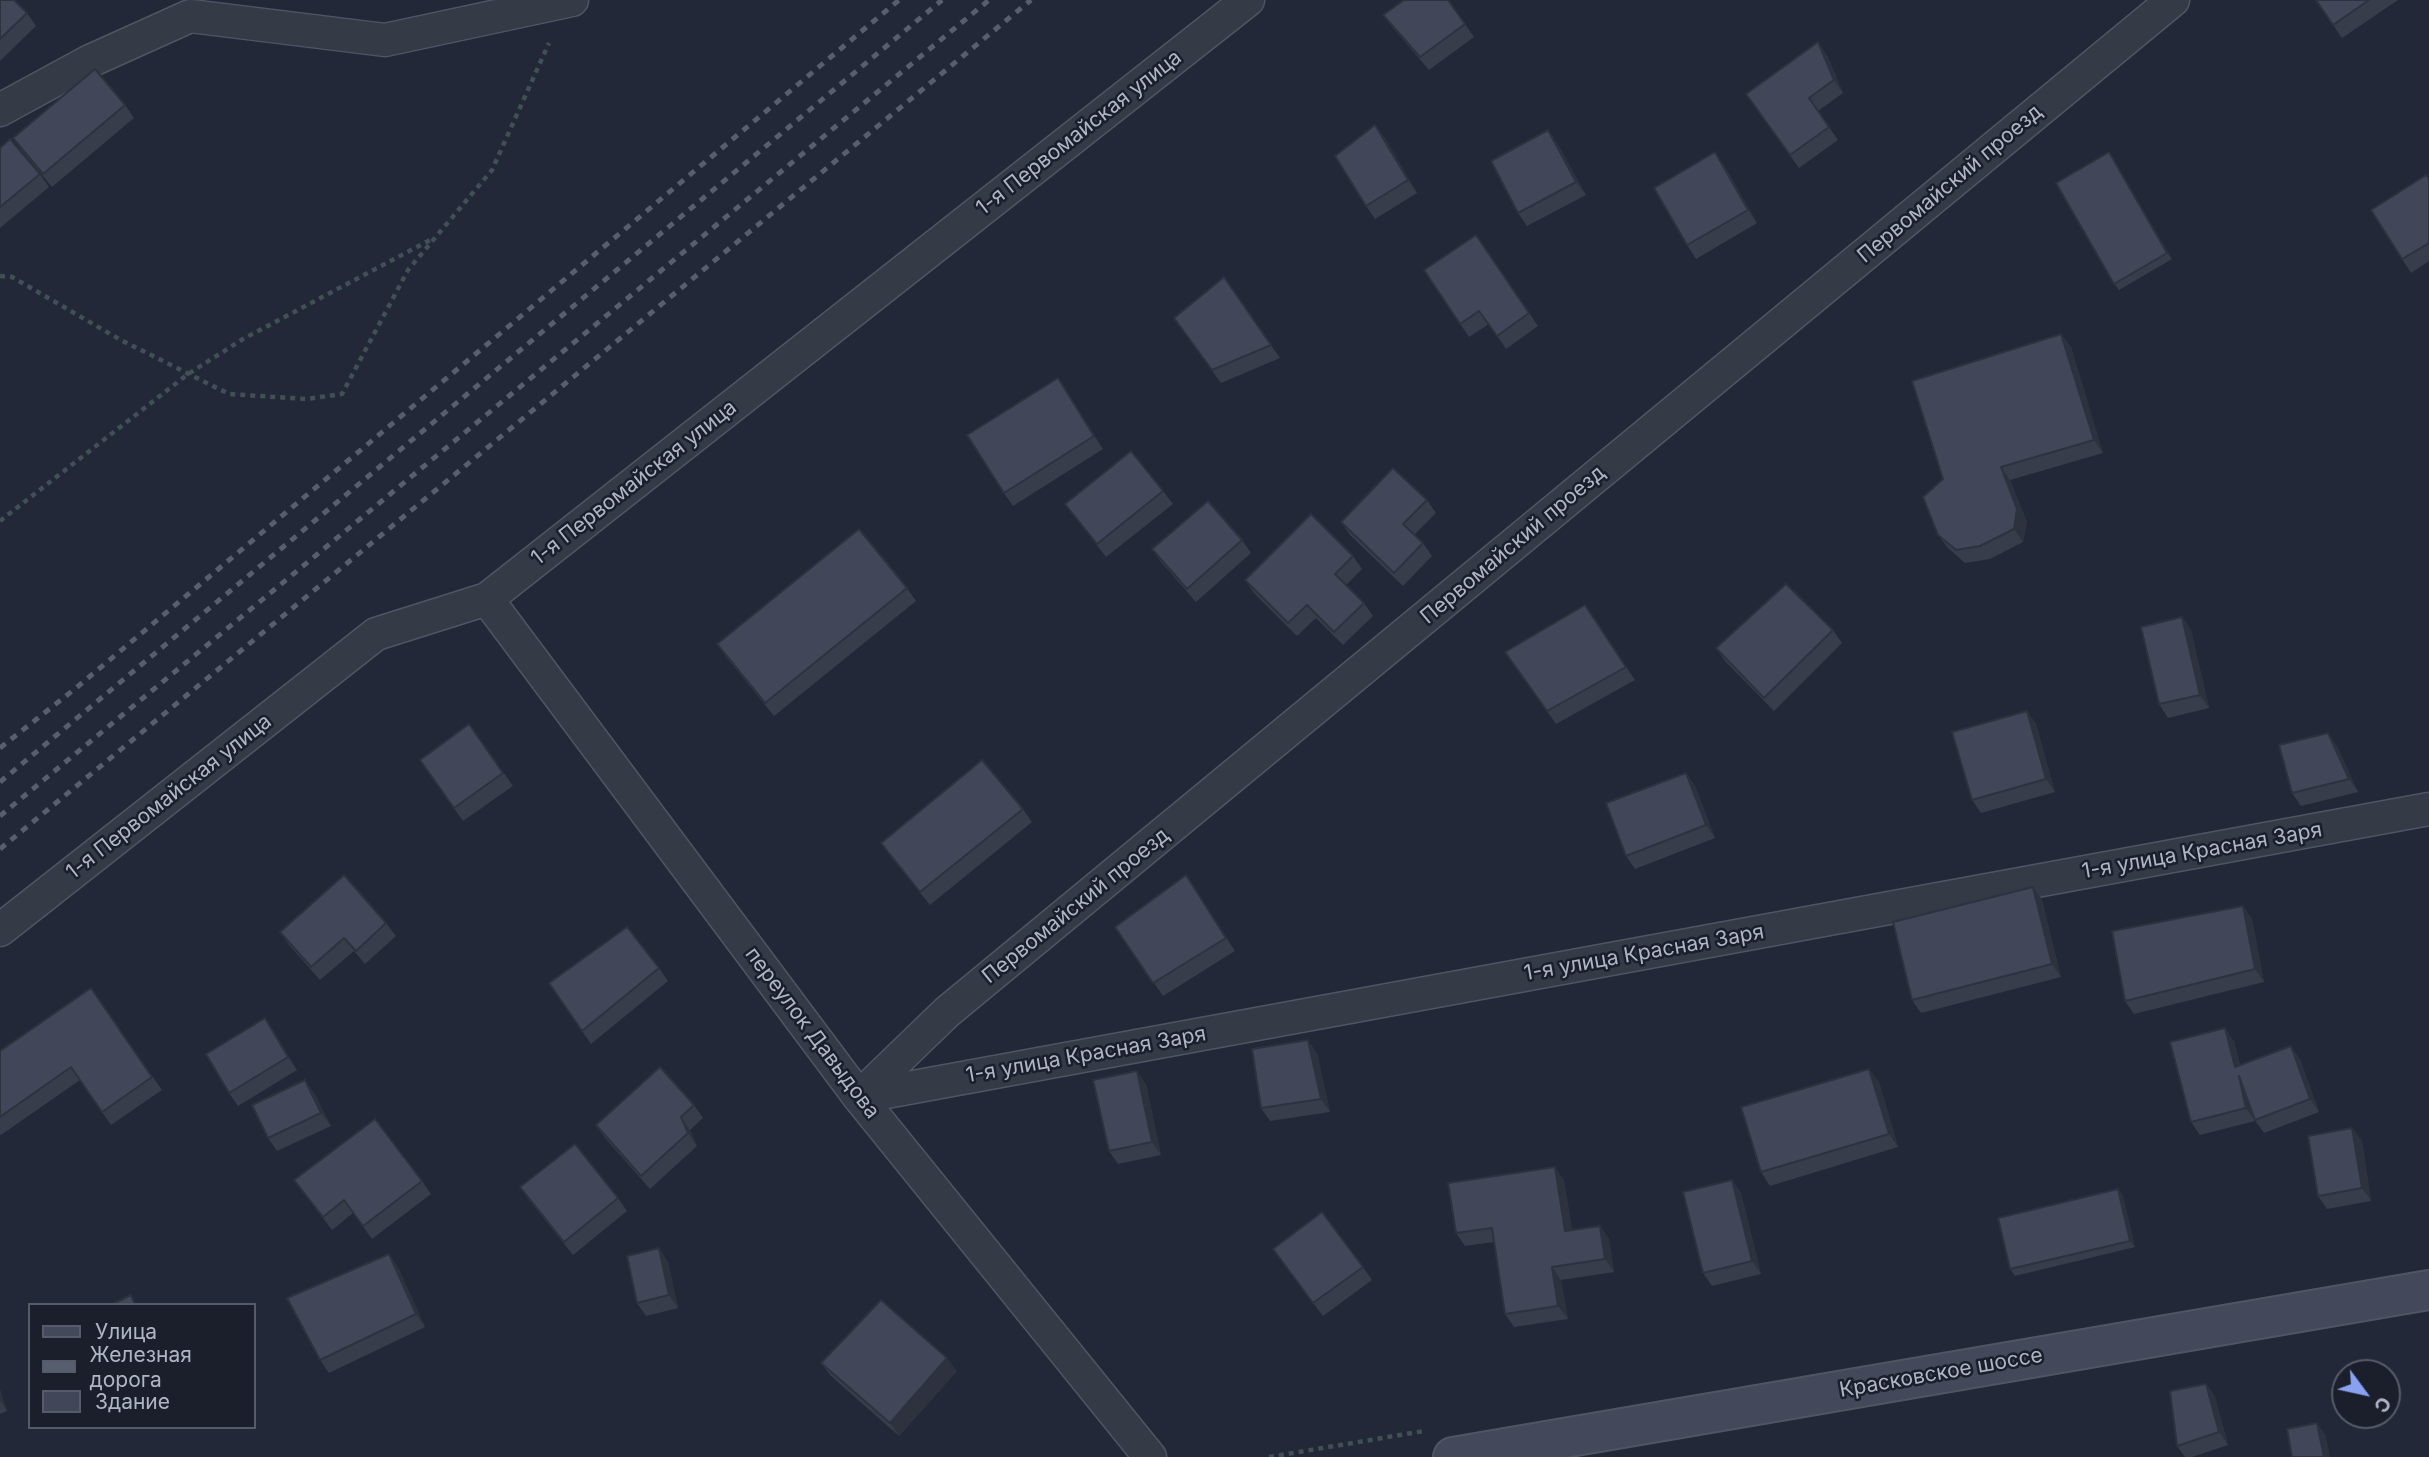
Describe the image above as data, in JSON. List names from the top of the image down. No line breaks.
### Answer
{"streets":{"main road":["Красковское шоссе"],"street":["1-я Первомайская улица","Первомайский проезд","1-я улица Красная Заря","переулок Давыдова"]},"crossings":[["1-я Первомайская улица","переулок Давыдова"],["Первомайский проезд","1-я улица Красная Заря"],["Первомайский проезд","переулок Давыдова"],["1-я улица Красная Заря","переулок Давыдова"]],"legend":["Улица","Железная дорога","Здание"],"north":"bottom right"}
